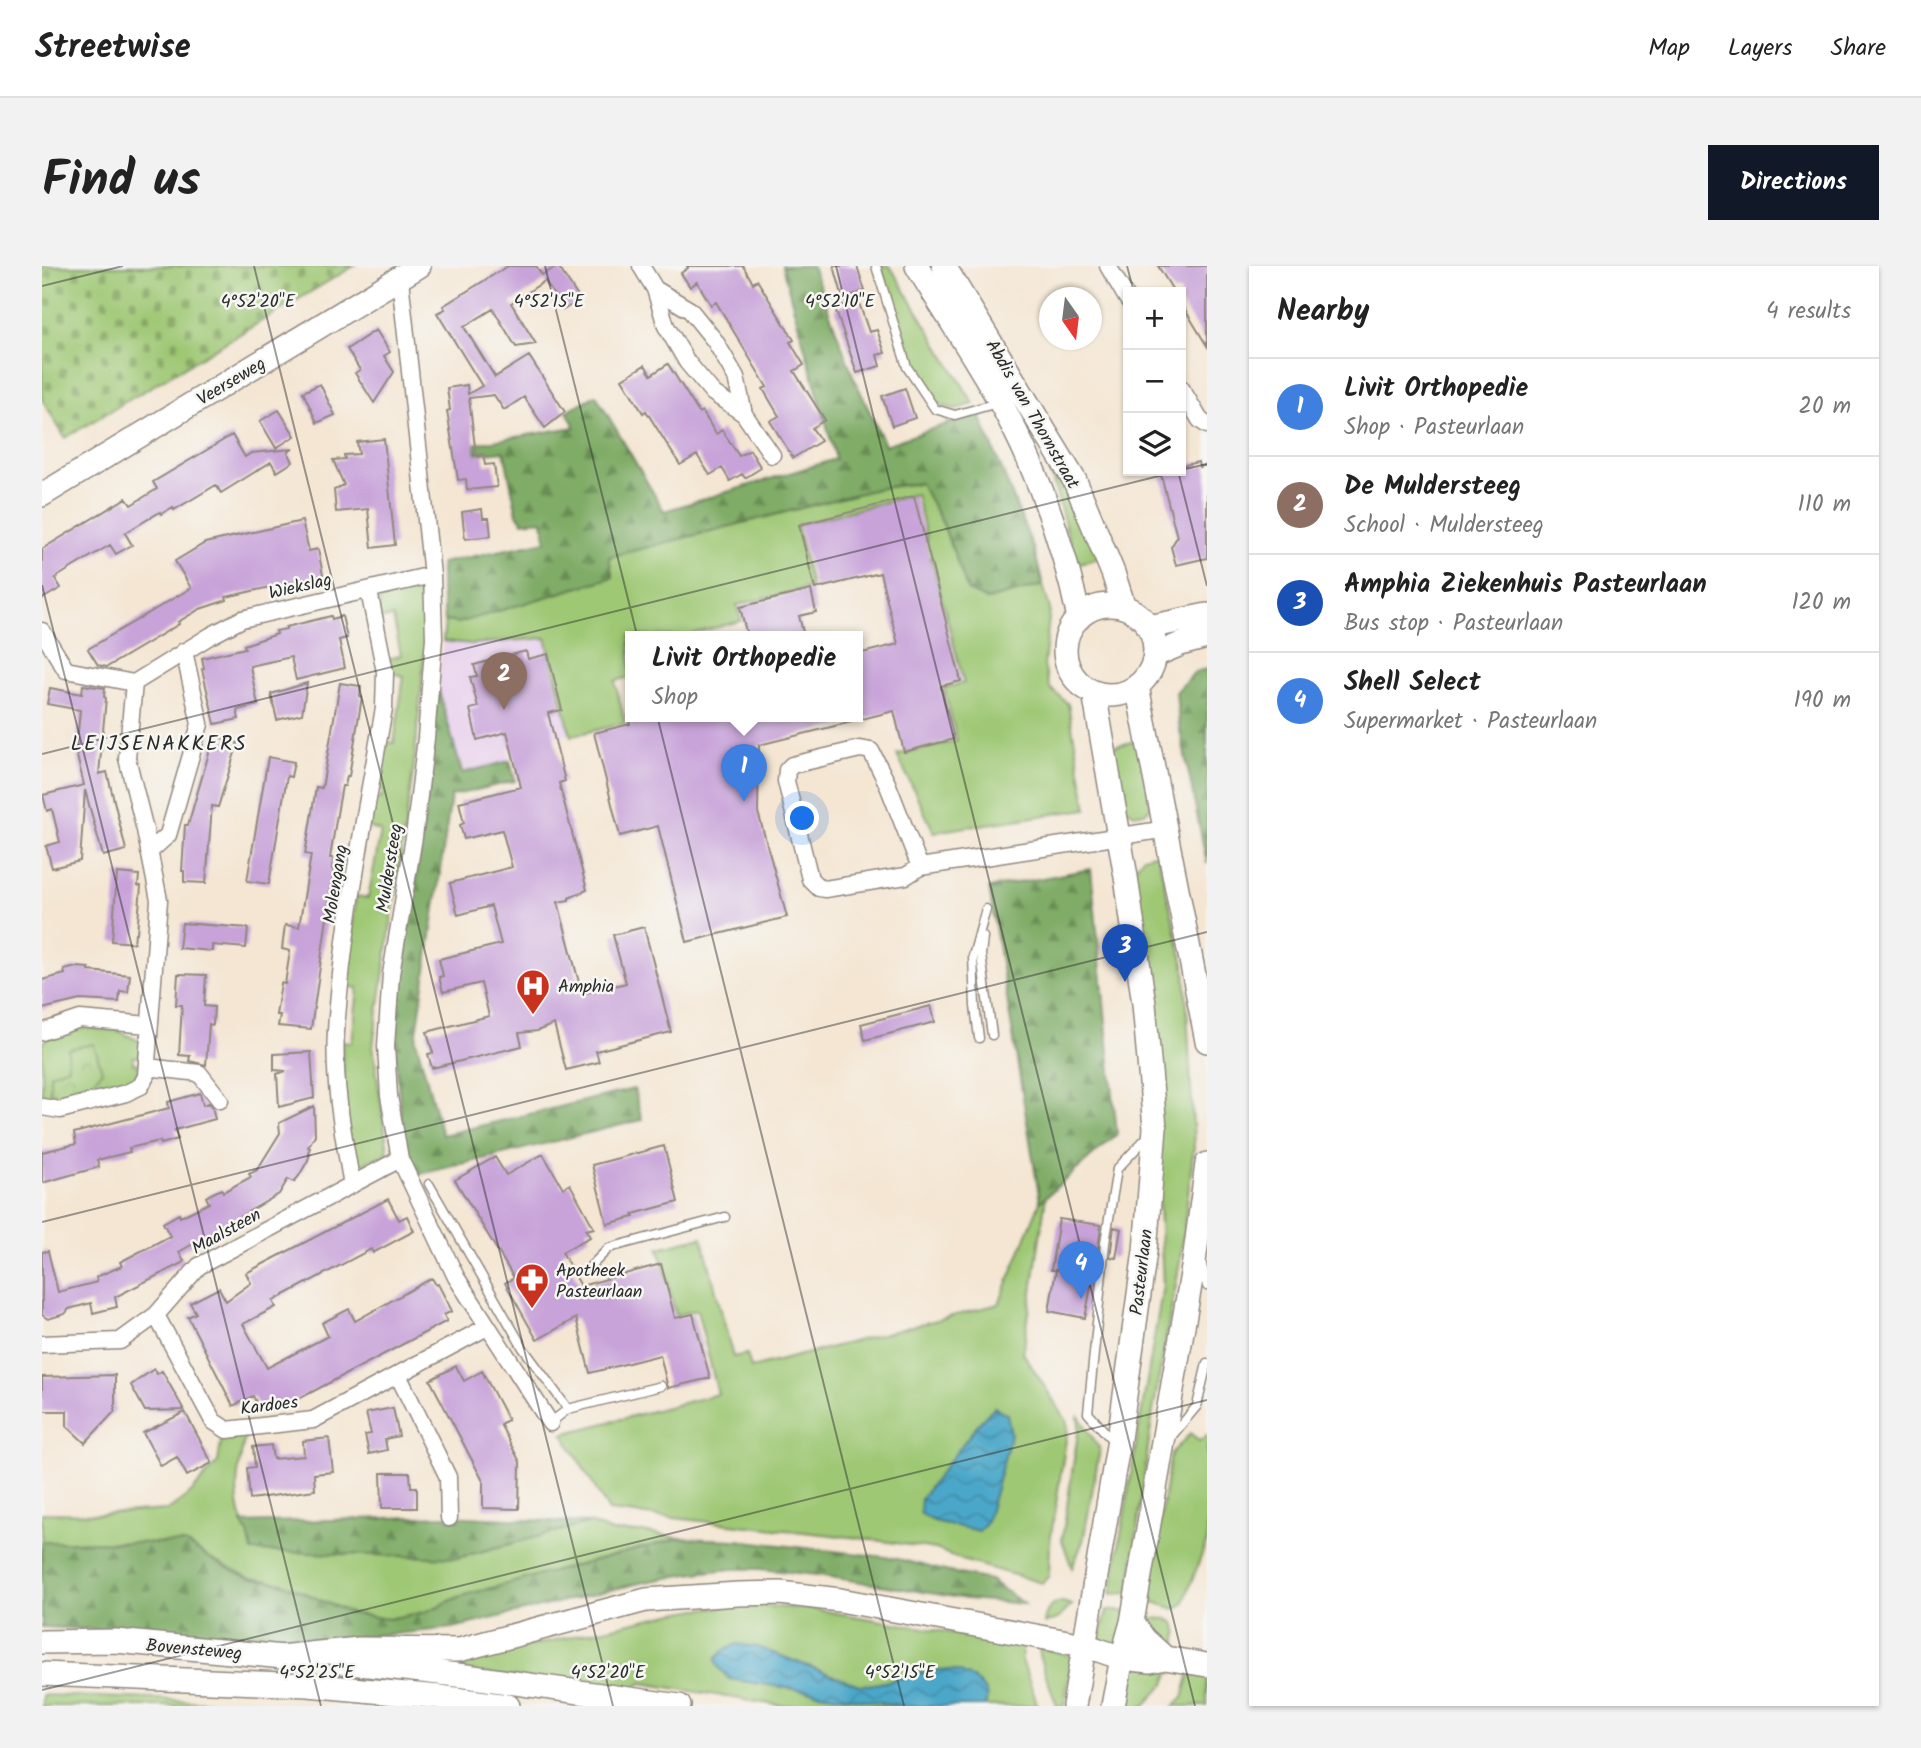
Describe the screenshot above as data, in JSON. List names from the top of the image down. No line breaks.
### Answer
{"streets":{"main road":["Veerseweg","Abdis van Thornstraat","Pasteurlaan","Bovensteweg"],"street":["Wiekslag","Muldersteeg","Molengang","Maalsteen","Kardoes"]},"crossings":[["Veerseweg","Muldersteeg"],["Abdis van Thornstraat","Pasteurlaan"],["Wiekslag","Muldersteeg"],["Wiekslag","Molengang"],["Muldersteeg","Maalsteen"],["Muldersteeg","Kardoes"],["Molengang","Maalsteen"],["Maalsteen","Kardoes"]],"districts":["LEIJSENAKKERS"],"places":{"hospital":["Amphia"],"pharmacy":["Apotheek Pasteurlaan"]},"north":"bottom","page":{"header":"Streetwise","nav":["Map","Layers","Share"],"title":"Find us","buttons":"Directions","heading":["Nearby","4 results"],"map_buttons":["+","−"],"list":[{"mark":"1","name":"Livit Orthopedie","note":"Shop · Pasteurlaan","value":"20 m"},{"mark":"2","name":"De Muldersteeg","note":"School · Muldersteeg","value":"110 m"},{"mark":"3","name":"Amphia Ziekenhuis Pasteurlaan","note":"Bus stop · Pasteurlaan","value":"120 m"},{"mark":"4","name":"Shell Select","note":"Supermarket · Pasteurlaan","value":"190 m"}],"popup":["Livit Orthopedie","Shop"],"pins":["2","1","3","4"]},"coordinates":["4°52'20\"E","4°52'15\"E","4°52'10\"E","4°52'25\"E"]}
